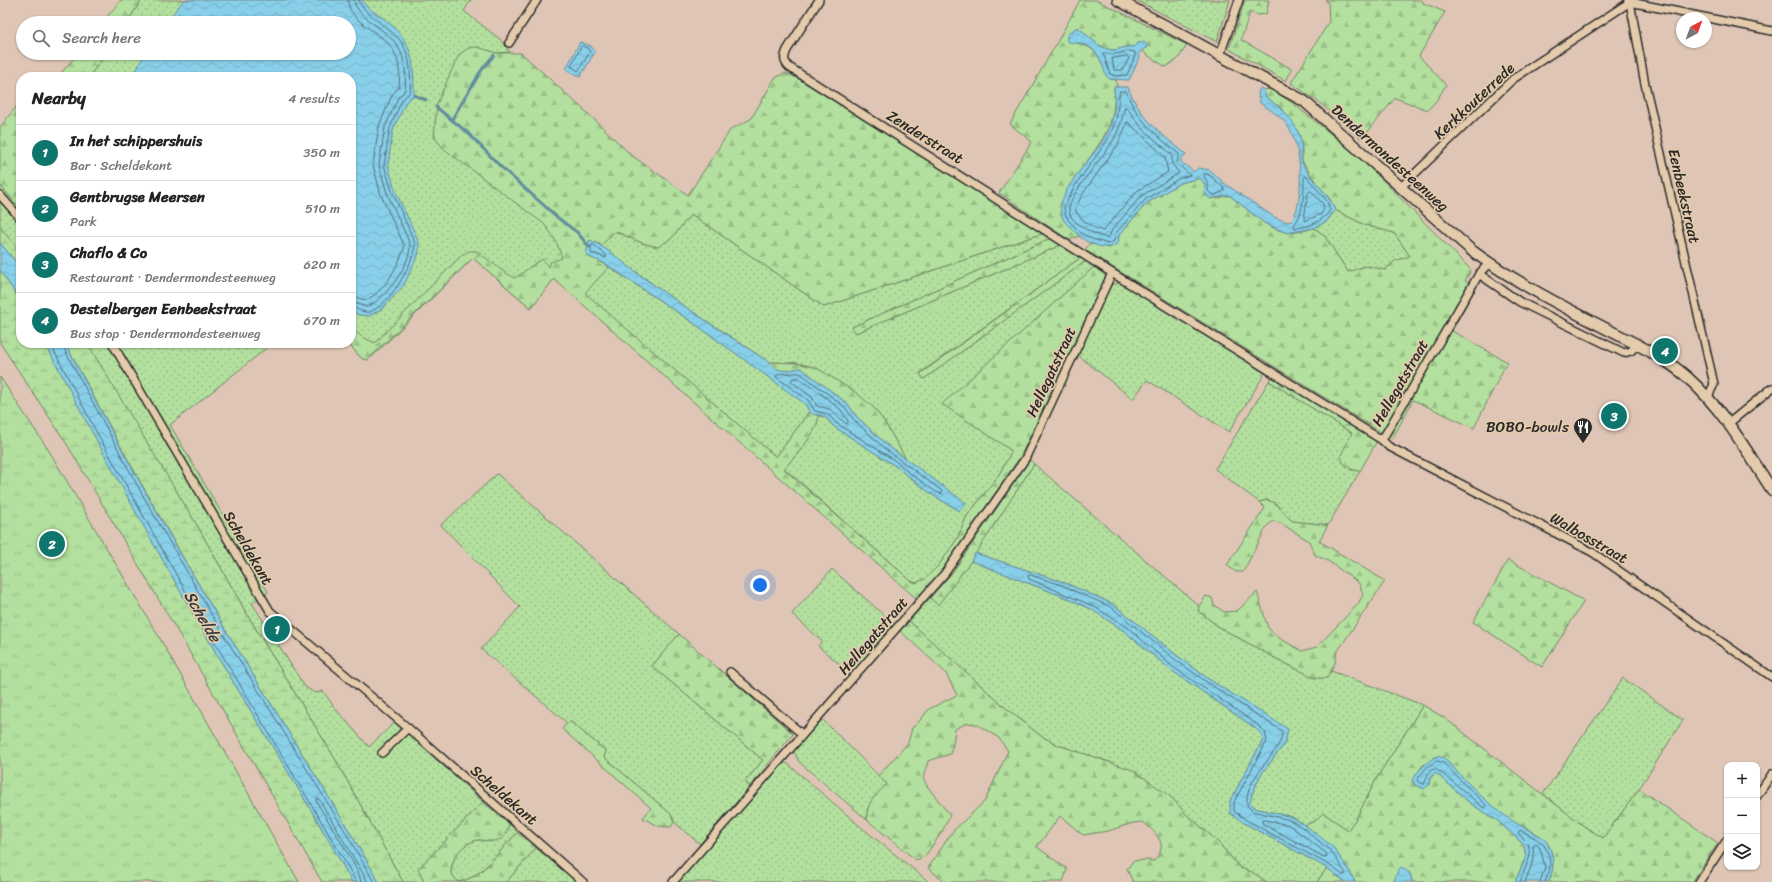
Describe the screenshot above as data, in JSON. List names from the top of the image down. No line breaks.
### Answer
{"streets":{"main road":["Dendermondesteenweg"],"street":["Kerkkouterrede","Zenderstraat","Eenbeekstraat","Hellegatstraat","Walbosstraat","Scheldekant"]},"crossings":[["Kerkkouterrede","Dendermondesteenweg"],["Kerkkouterrede","Eenbeekstraat"],["Zenderstraat","Hellegatstraat"],["Dendermondesteenweg","Eenbeekstraat"],["Dendermondesteenweg","Hellegatstraat"],["Hellegatstraat","Walbosstraat"]],"water":["Schelde"],"places":{"restaurant":["BOBO-bowls"]},"north":"top right","page":{"search":"Search here","heading":["Nearby","4 results"],"list":[{"mark":"1","name":"In het schippershuis","note":"Bar · Scheldekant","value":"350 m"},{"mark":"2","name":"Gentbrugse Meersen","note":"Park","value":"510 m"},{"mark":"3","name":"Chaflo & Co","note":"Restaurant · Dendermondesteenweg","value":"620 m"},{"mark":"4","name":"Destelbergen Eenbeekstraat","note":"Bus stop · Dendermondesteenweg","value":"670 m"}],"pins":["4","3","2","1"],"map_buttons":["+","−"]}}
